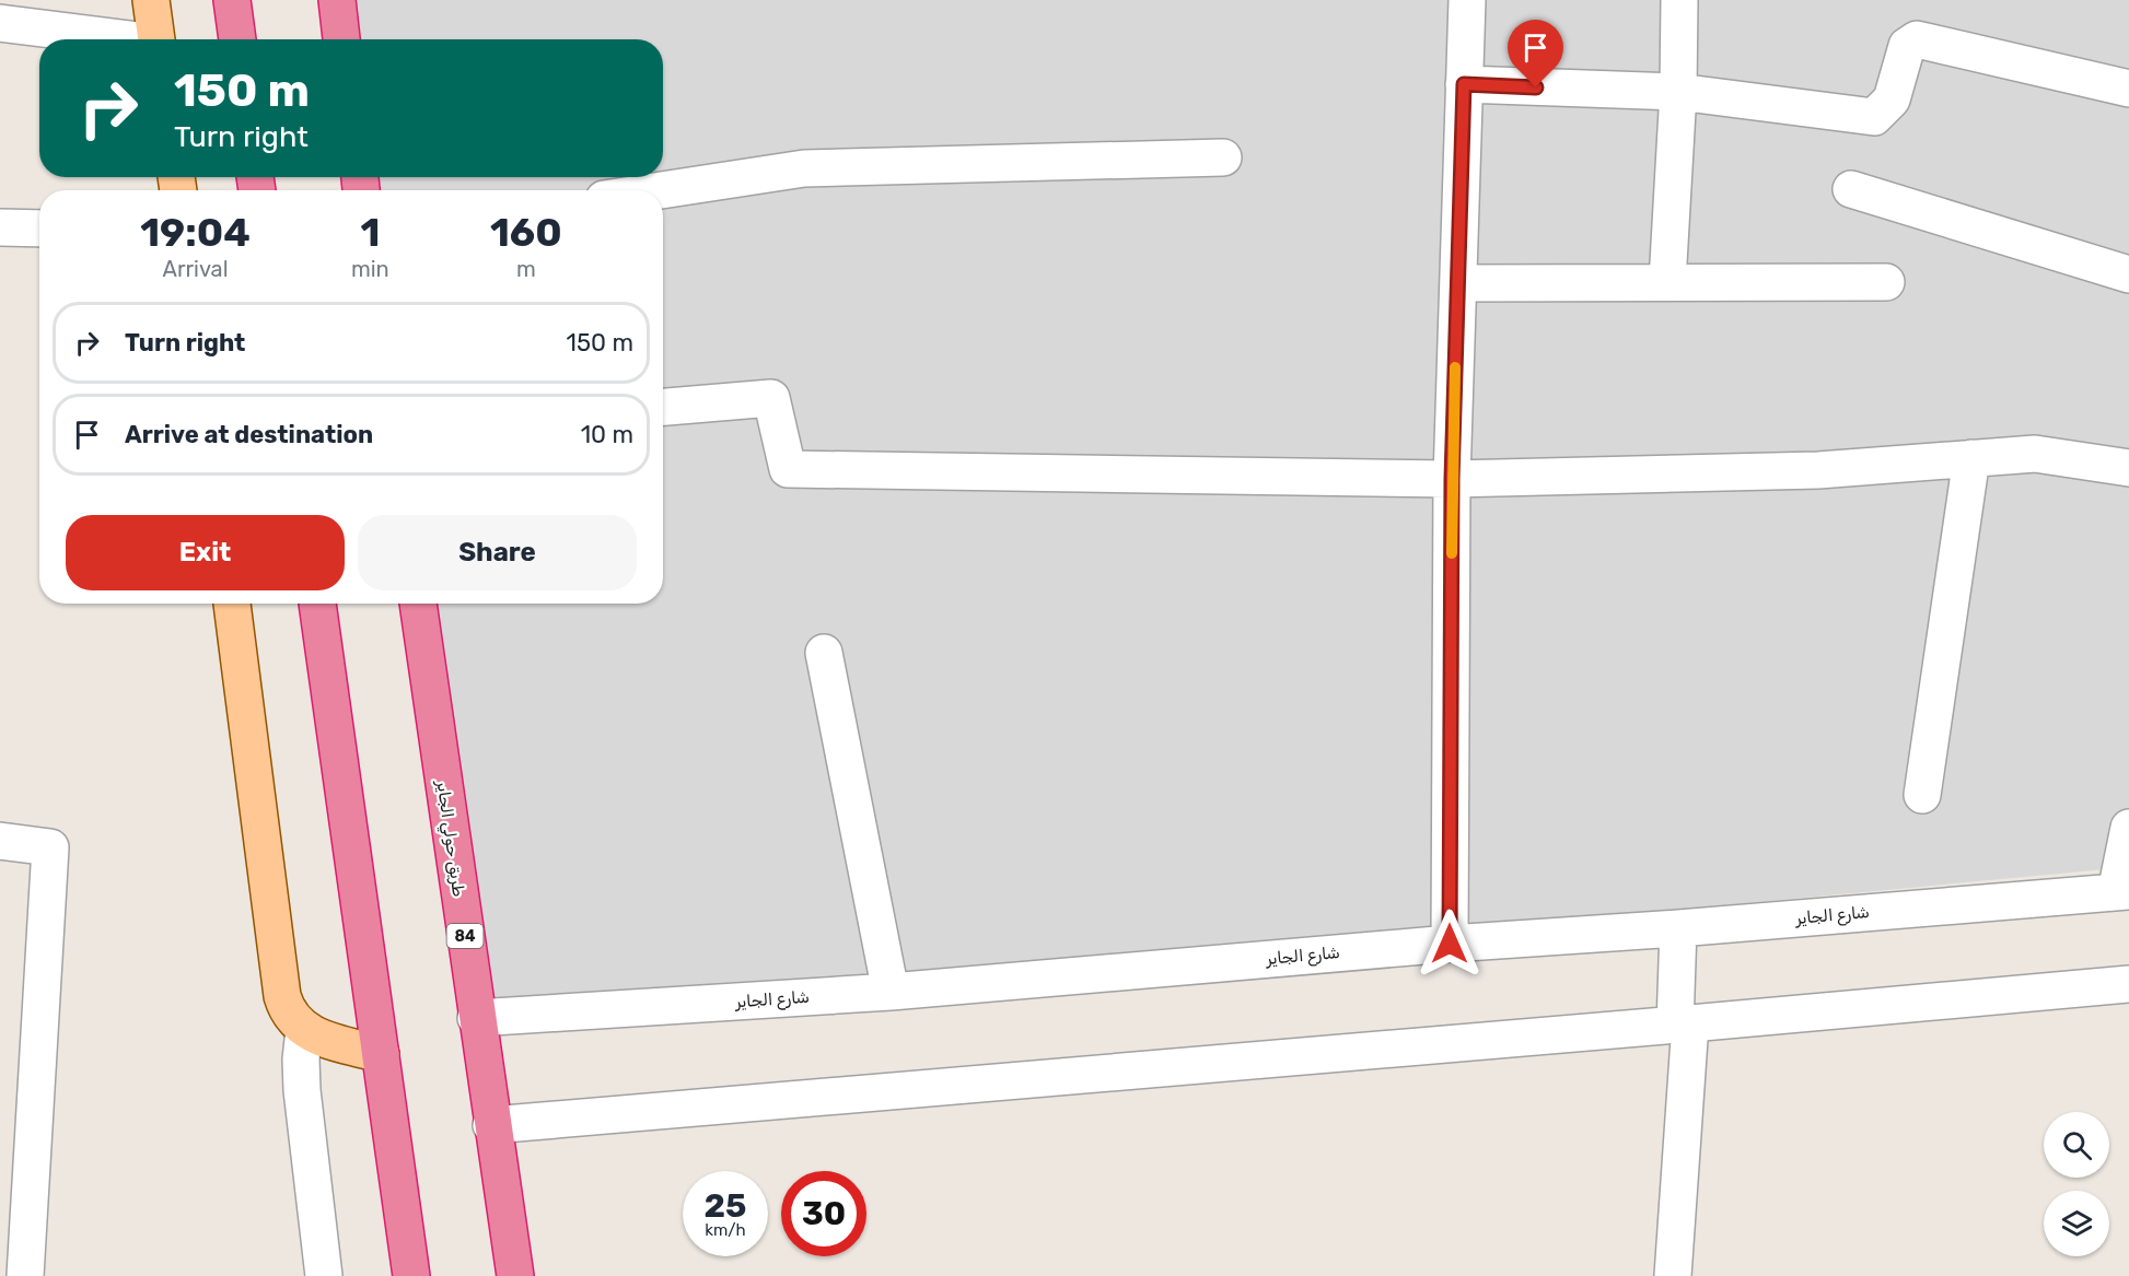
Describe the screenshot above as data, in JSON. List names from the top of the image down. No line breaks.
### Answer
{"streets":{"highway":["طريق حولي الجاير","84"],"street":["شارع الجاير"]},"crossings":[["طريق حولي الجاير","شارع الجاير"]],"page":{"turn":["150 m","Turn right"],"eta":["19:04","Arrival","1","min","160","m"],"list":[{"name":"Turn right","value":"150 m"},{"name":"Arrive at destination","value":"10 m"}],"buttons":["Exit","Share"],"speed":"25 km/h","limit":"30"}}
